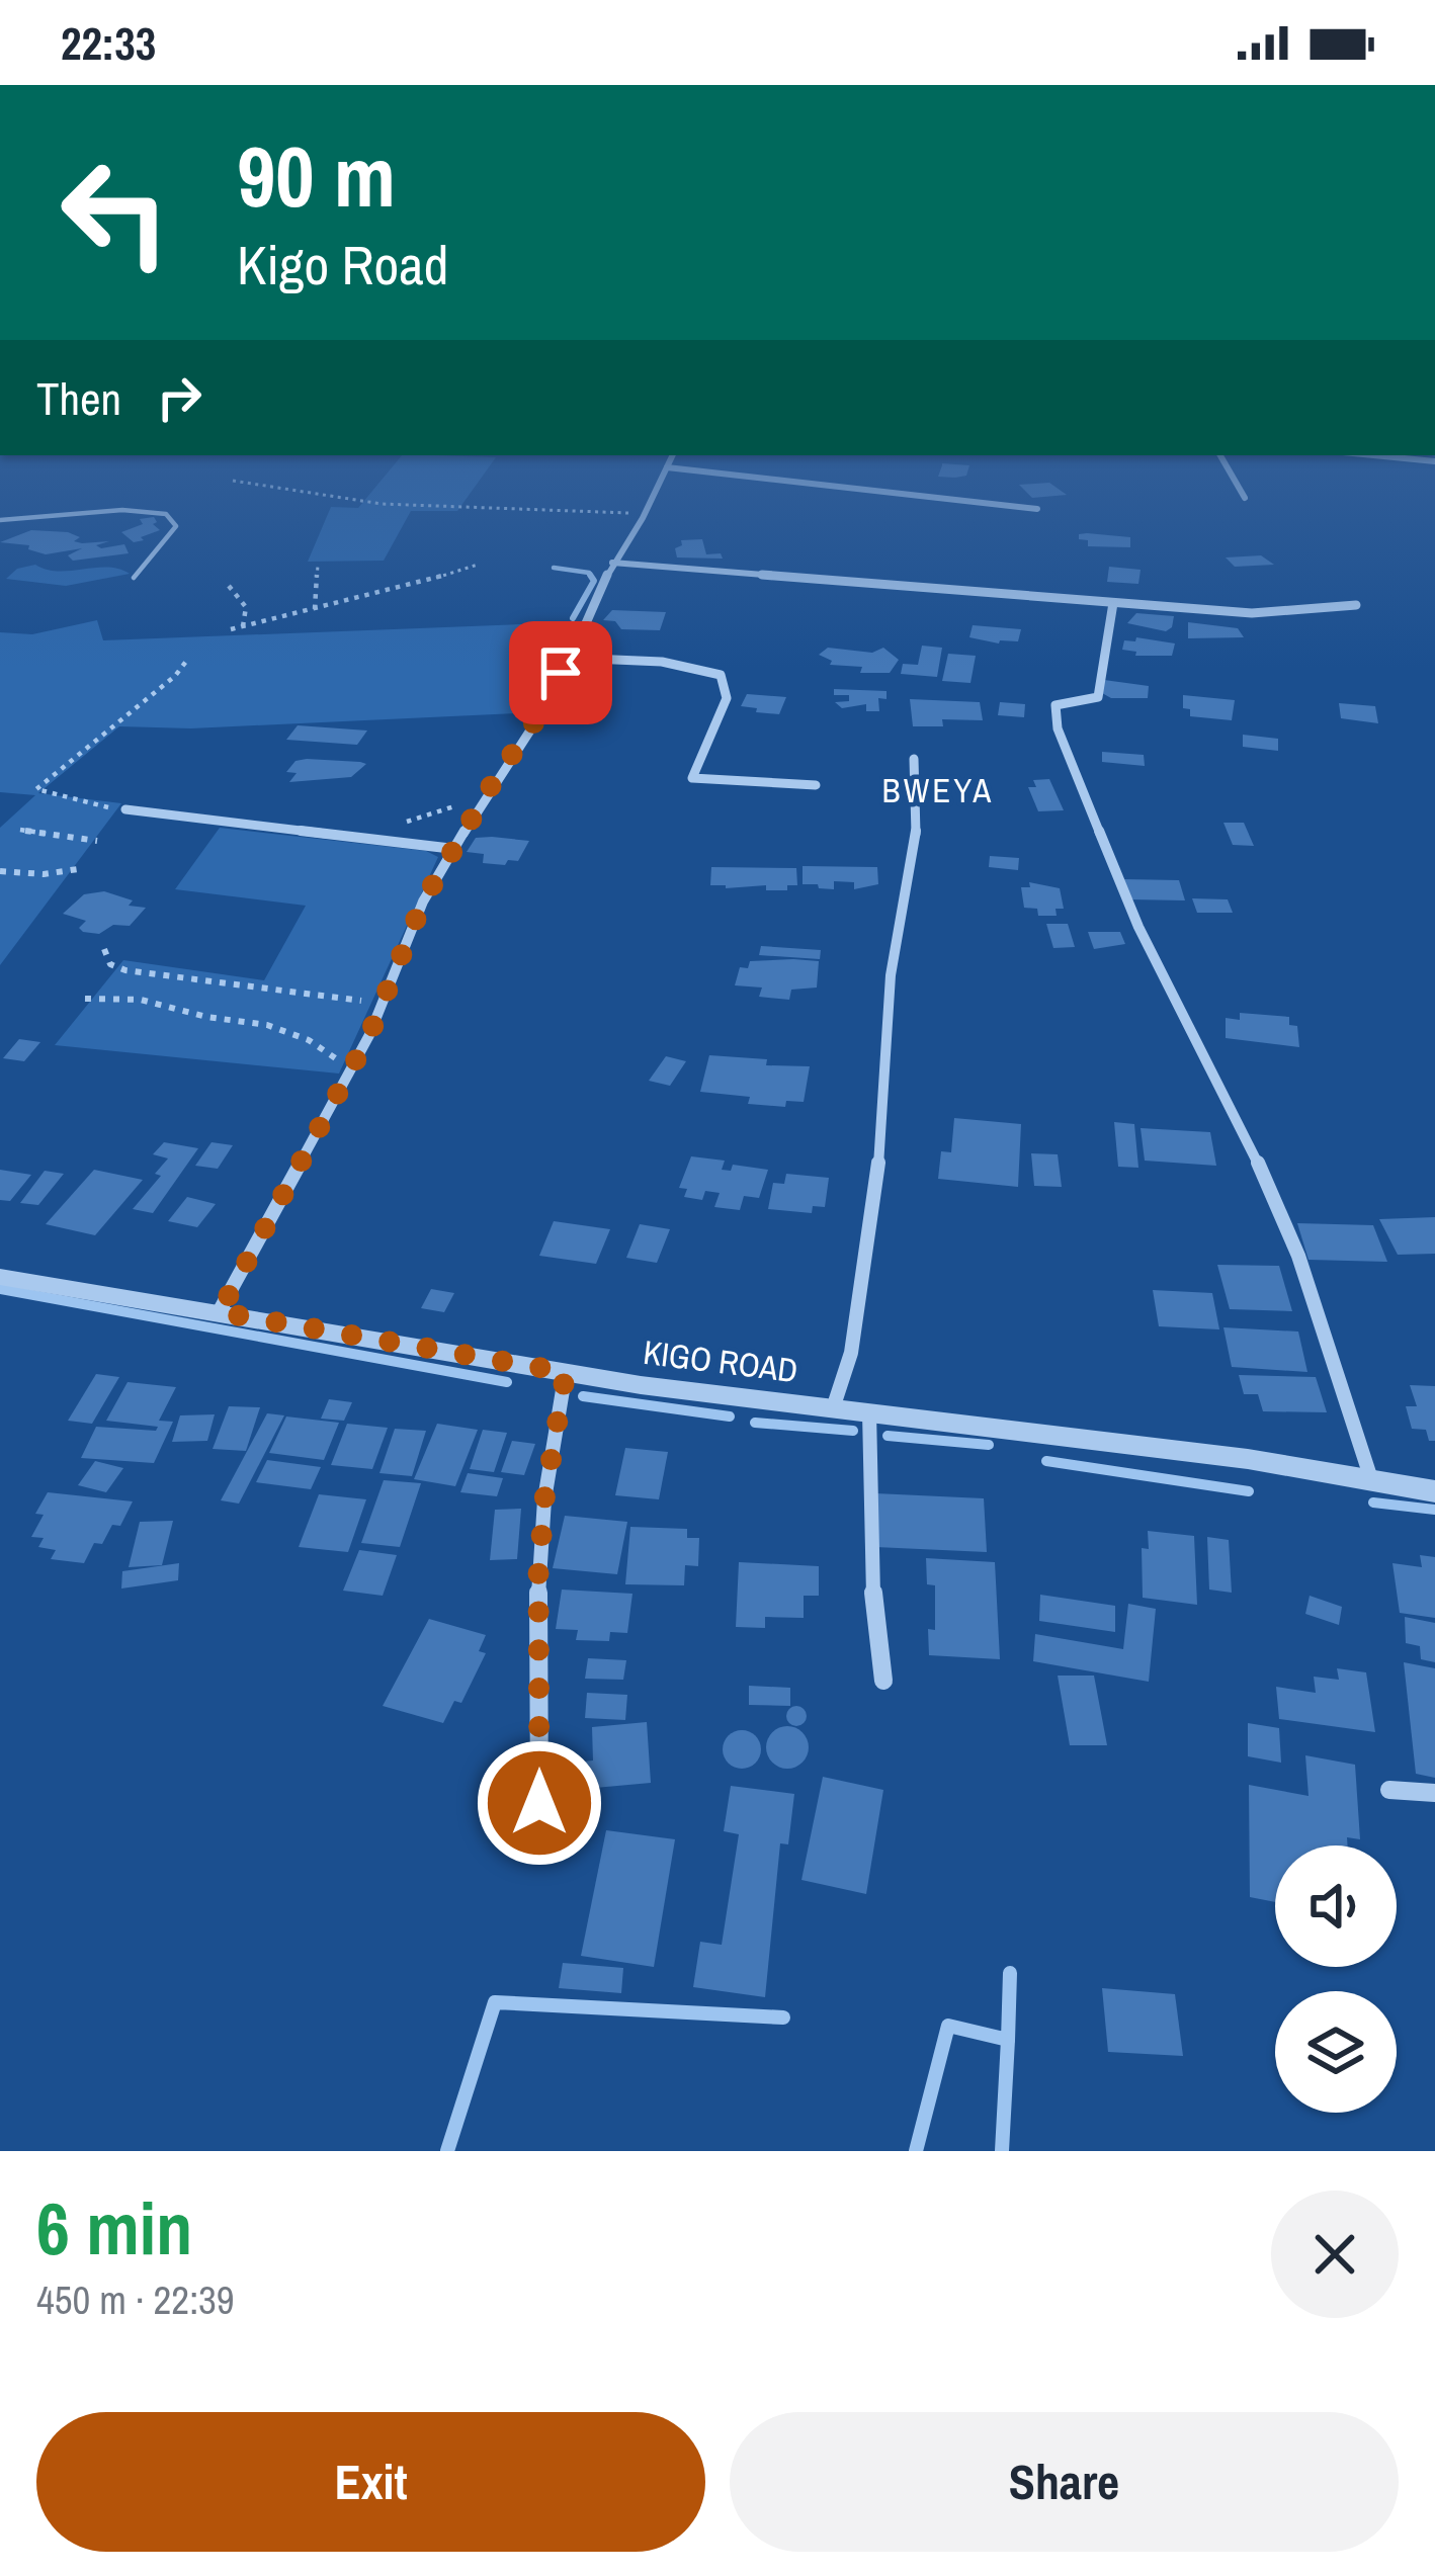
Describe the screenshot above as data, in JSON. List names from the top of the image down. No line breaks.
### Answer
{"streets":{"street":["KIGO ROAD"]},"districts":["BWEYA"],"page":{"status":"22:33","turn":["90 m","Kigo Road"],"then":"Then","heading":["6 min","450 m · 22:39"],"buttons":["Exit","Share"]}}
